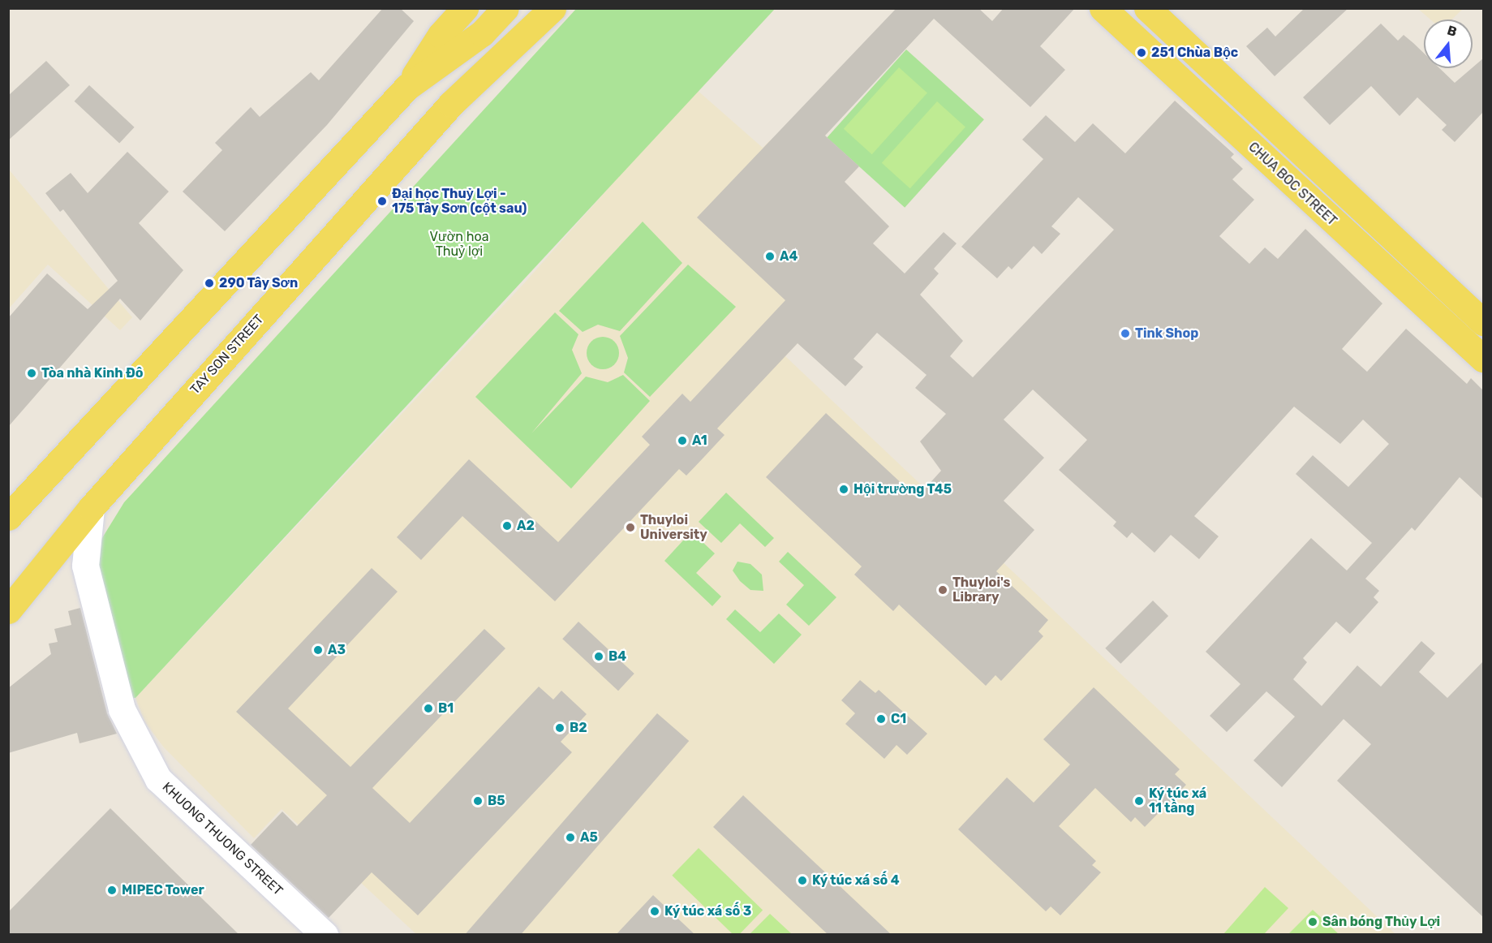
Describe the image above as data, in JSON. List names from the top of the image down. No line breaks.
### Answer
{"streets":{"main road":["CHUA BOC STREET","TAY SON STREET"],"street":["KHUONG THUONG STREET"]},"crossings":[["TAY SON STREET","KHUONG THUONG STREET"]],"parks":["Vườn hoa Thuỷ lợi"],"places":["251 Chùa Bộc","Đại học Thuỷ Lợi - 175 Tây Sơn (cột sau)","A4","290 Tây Sơn","Tink Shop","Tòa nhà Kinh Đô","A1","Hội trường T45","A2","Thuyloi University","Thuyloi's Library","A3","B4","B1","C1","B2","B5","Ký túc xá 11 tầng","A5","Ký túc xá số 4","MIPEC Tower","Ký túc xá số 3","Sân bóng Thủy Lợi"],"north":"top"}
